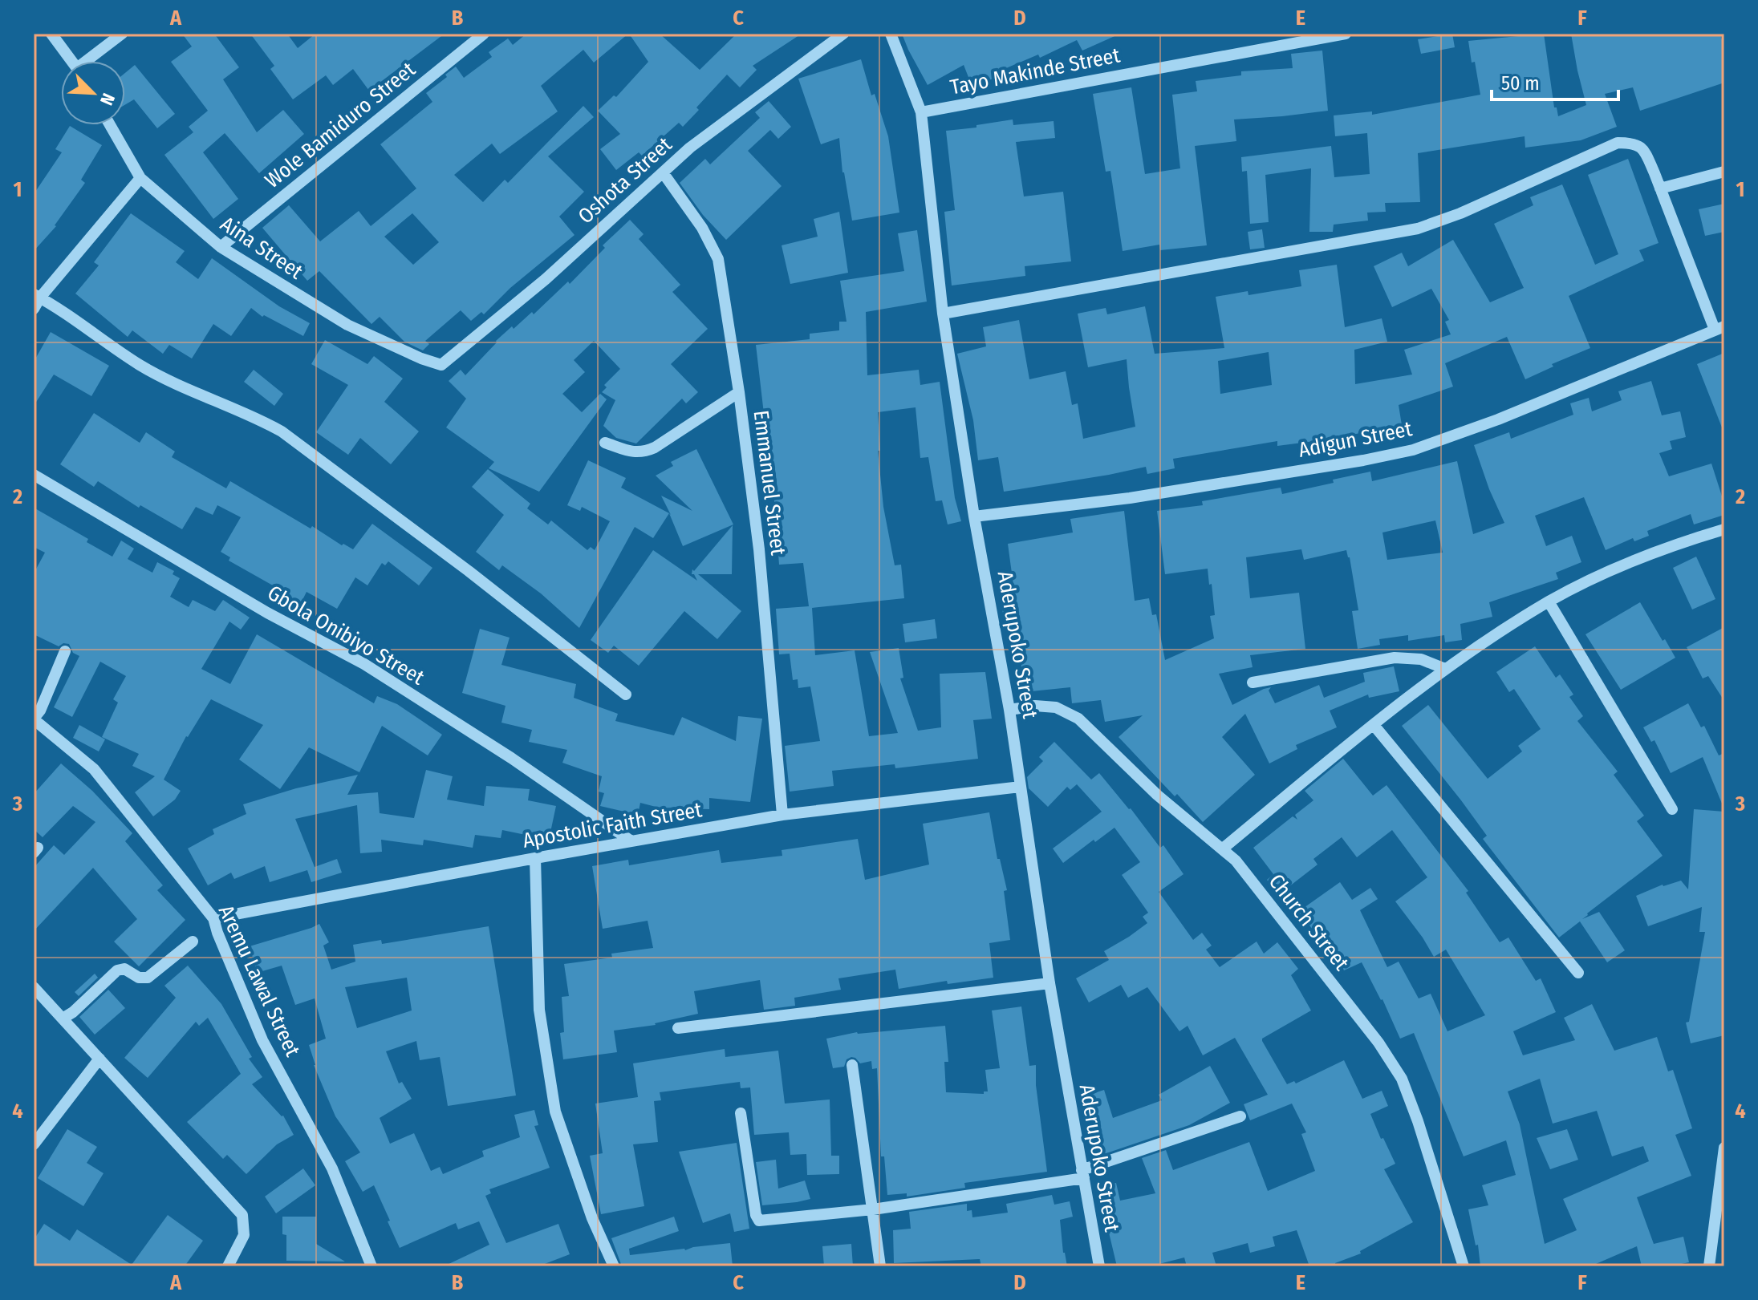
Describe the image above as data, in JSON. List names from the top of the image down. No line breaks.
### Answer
{"streets":{"street":["Tayo Makinde Street","Wole Bamiduro Street","Oshota Street","Aina Street","Adigun Street","Emmanuel Street","Gbola Onibiyo Street","Aderupoko Street","Apostolic Faith Street","Church Street","Aremu Lawal Street"]},"crossings":[["Tayo Makinde Street","Aderupoko Street"],["Wole Bamiduro Street","Aina Street"],["Oshota Street","Aina Street"],["Oshota Street","Emmanuel Street"],["Adigun Street","Aderupoko Street"],["Emmanuel Street","Apostolic Faith Street"],["Gbola Onibiyo Street","Apostolic Faith Street"],["Aderupoko Street","Apostolic Faith Street"],["Aderupoko Street","Church Street"],["Apostolic Faith Street","Aremu Lawal Street"]],"scale_bar":"50 m","north":"bottom right","grid":{"columns":["A","B","C","D","E","F"],"rows":["1","2","3","4"]}}
